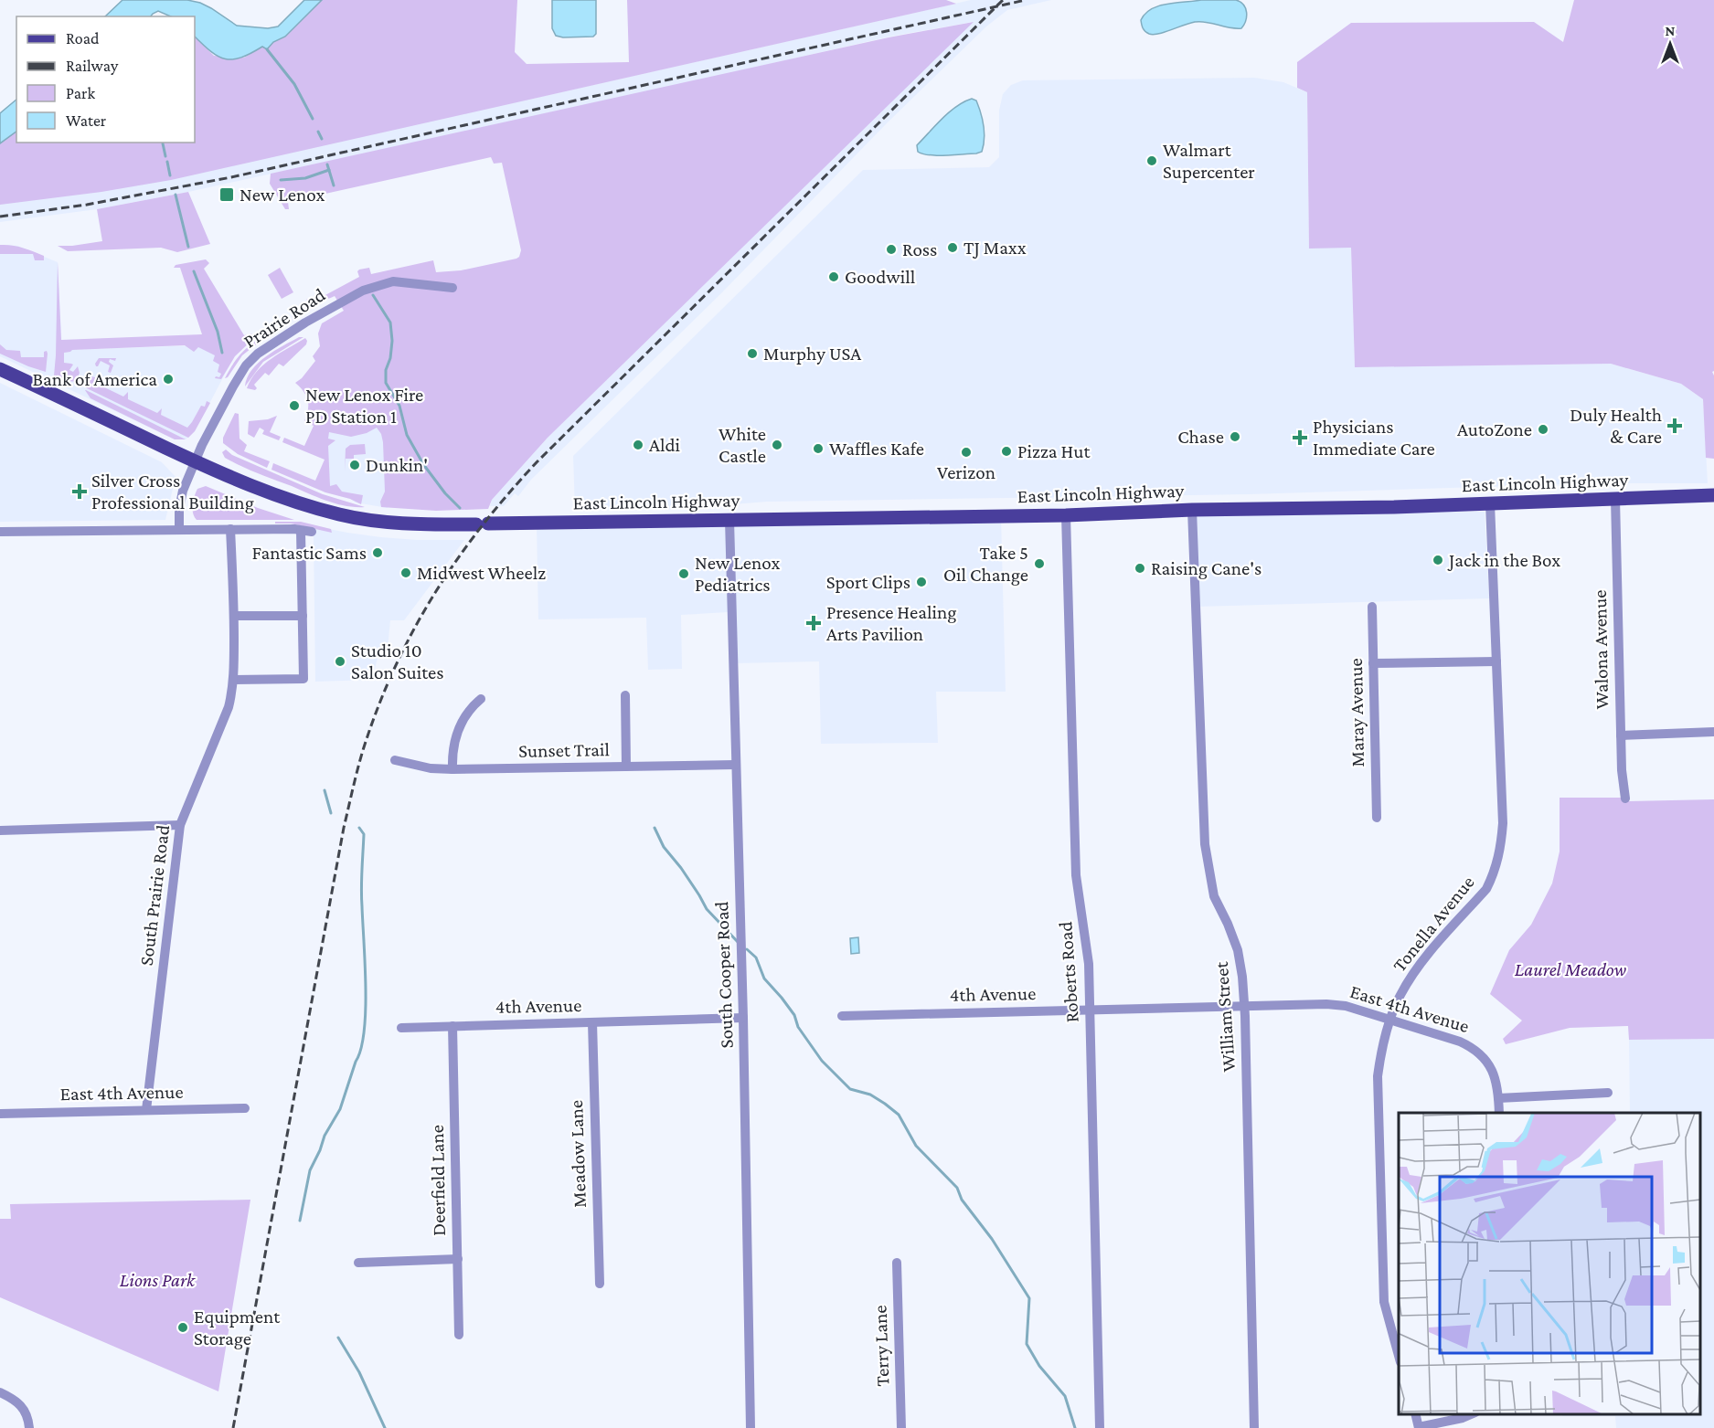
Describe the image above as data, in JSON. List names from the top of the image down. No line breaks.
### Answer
{"streets":{"main road":["East Lincoln Highway"],"street":["Prairie Road","Walona Avenue","Maray Avenue","Sunset Trail","South Prairie Road","Tonella Avenue","Roberts Road","South Cooper Road","4th Avenue","East 4th Avenue","William Street","Meadow Lane","Deerfield Lane","Terry Lane"]},"crossings":[["Prairie Road","East Lincoln Highway"],["East Lincoln Highway","Walona Avenue"],["East Lincoln Highway","Tonella Avenue"],["East Lincoln Highway","Roberts Road"],["East Lincoln Highway","South Cooper Road"],["East Lincoln Highway","William Street"],["Sunset Trail","South Cooper Road"],["South Prairie Road","East 4th Avenue"],["Tonella Avenue","East 4th Avenue"],["Roberts Road","4th Avenue"],["South Cooper Road","4th Avenue"],["4th Avenue","East 4th Avenue"],["4th Avenue","William Street"],["4th Avenue","Meadow Lane"],["4th Avenue","Deerfield Lane"],["East 4th Avenue","William Street"]],"parks":["Laurel Meadow","Lions Park"],"places":{"other":["Walmart Supercenter","TJ Maxx","Ross","Goodwill","Murphy USA","Bank of America","New Lenox Fire PD Station 1","AutoZone","Chase","Aldi","White Castle","Waffles Kafe","Pizza Hut","Verizon","Dunkin'","Fantastic Sams","Jack in the Box","Take 5 Oil Change","Raising Cane's","Midwest Wheelz","New Lenox Pediatrics","Sport Clips","Studio 10 Salon Suites","Equipment Storage"],"transit":["New Lenox"],"health":["Duly Health & Care","Physicians Immediate Care","Silver Cross Professional Building","Presence Healing Arts Pavilion"]},"legend":["Road","Railway","Park","Water"],"north":"top"}
